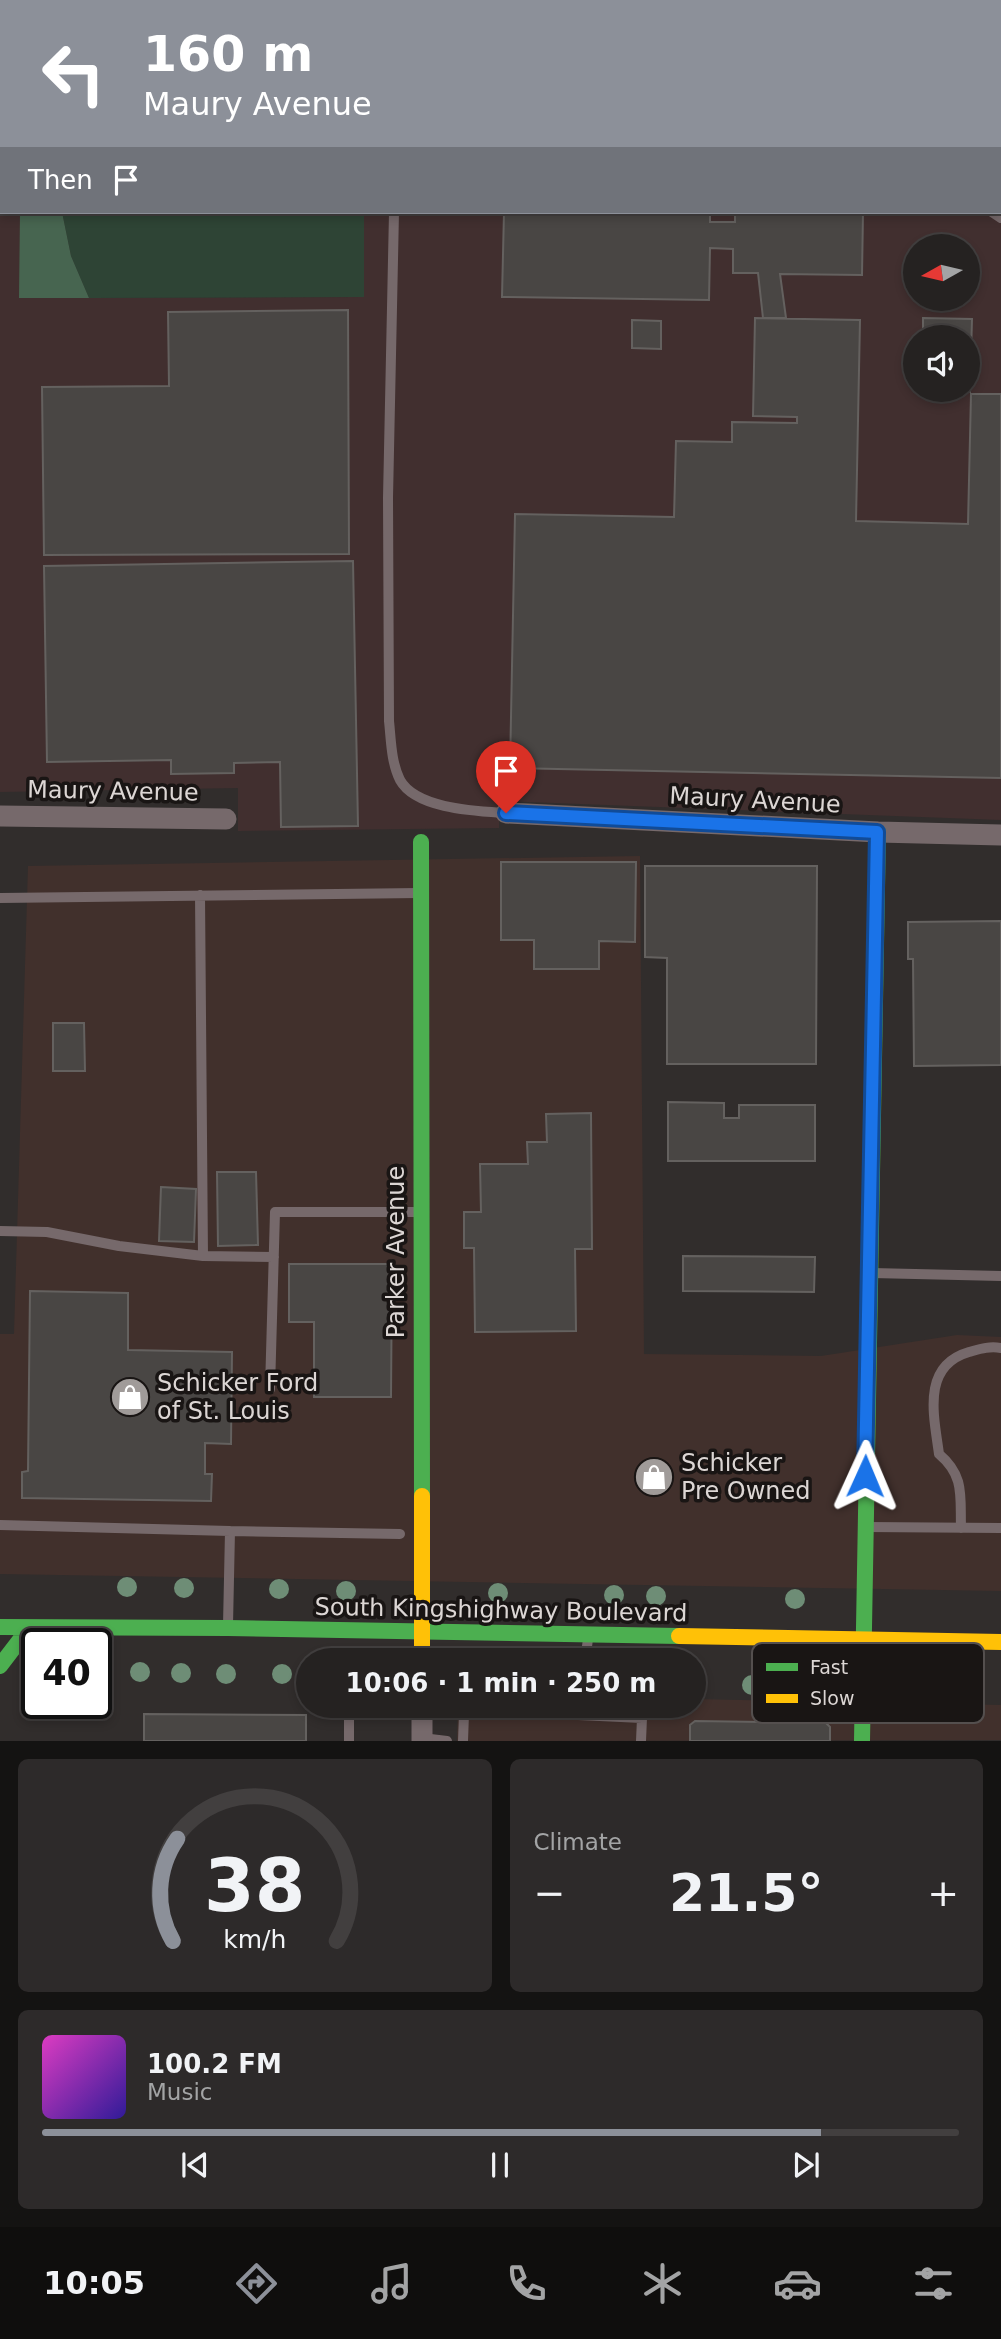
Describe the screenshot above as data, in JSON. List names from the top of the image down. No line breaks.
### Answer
{"streets":{"street":["Maury Avenue","Parker Avenue","South Kingshighway Boulevard"]},"crossings":[["Parker Avenue","South Kingshighway Boulevard"]],"places":{"shop":["Schicker Ford of St. Louis","Schicker Pre Owned"]},"legend":["Fast","Slow"],"north":"left","page":{"turn":["160 m","Maury Avenue"],"then":"Then","limit":"40","trip":"10:06 · 1 min · 250 m","tile":"Climate","heat":["−","21.5°","+"],"song":["100.2 FM","Music"],"tabs":"10:05","gauge":["38","km/h"]}}
